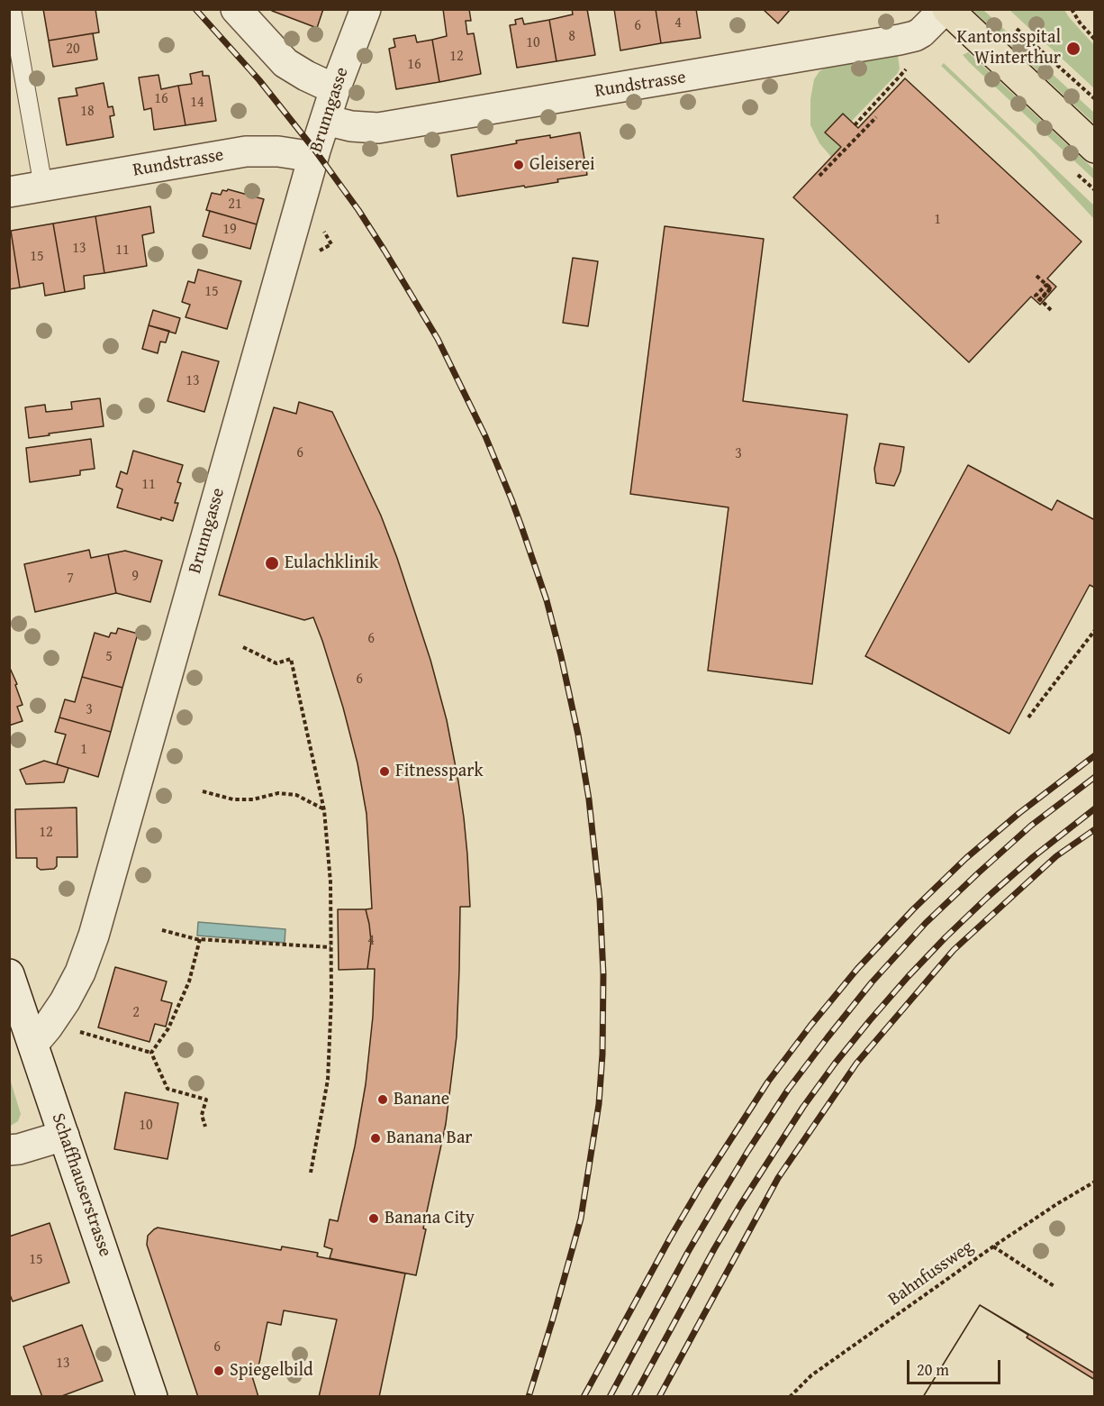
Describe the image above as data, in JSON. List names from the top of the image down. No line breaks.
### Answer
{"streets":{"street":["Rundstrasse","Brunngasse","Schaffhauserstrasse"],"path":["Bahnfussweg"]},"crossings":[["Rundstrasse","Brunngasse"],["Brunngasse","Schaffhauserstrasse"]],"places":["Kantonsspital Winterthur","Gleiserei","Eulachklinik","Fitnesspark","Banane","Banana Bar","Banana City","Spiegelbild"],"house_numbers":["4","6","8","10","20","12","16","16","14","18","21","1","19","13","11","15","15","13","6","3","11","9","7","6","5","6","3","1","12","4","2","10","15","6","13"],"scale_bar":"20 m"}
